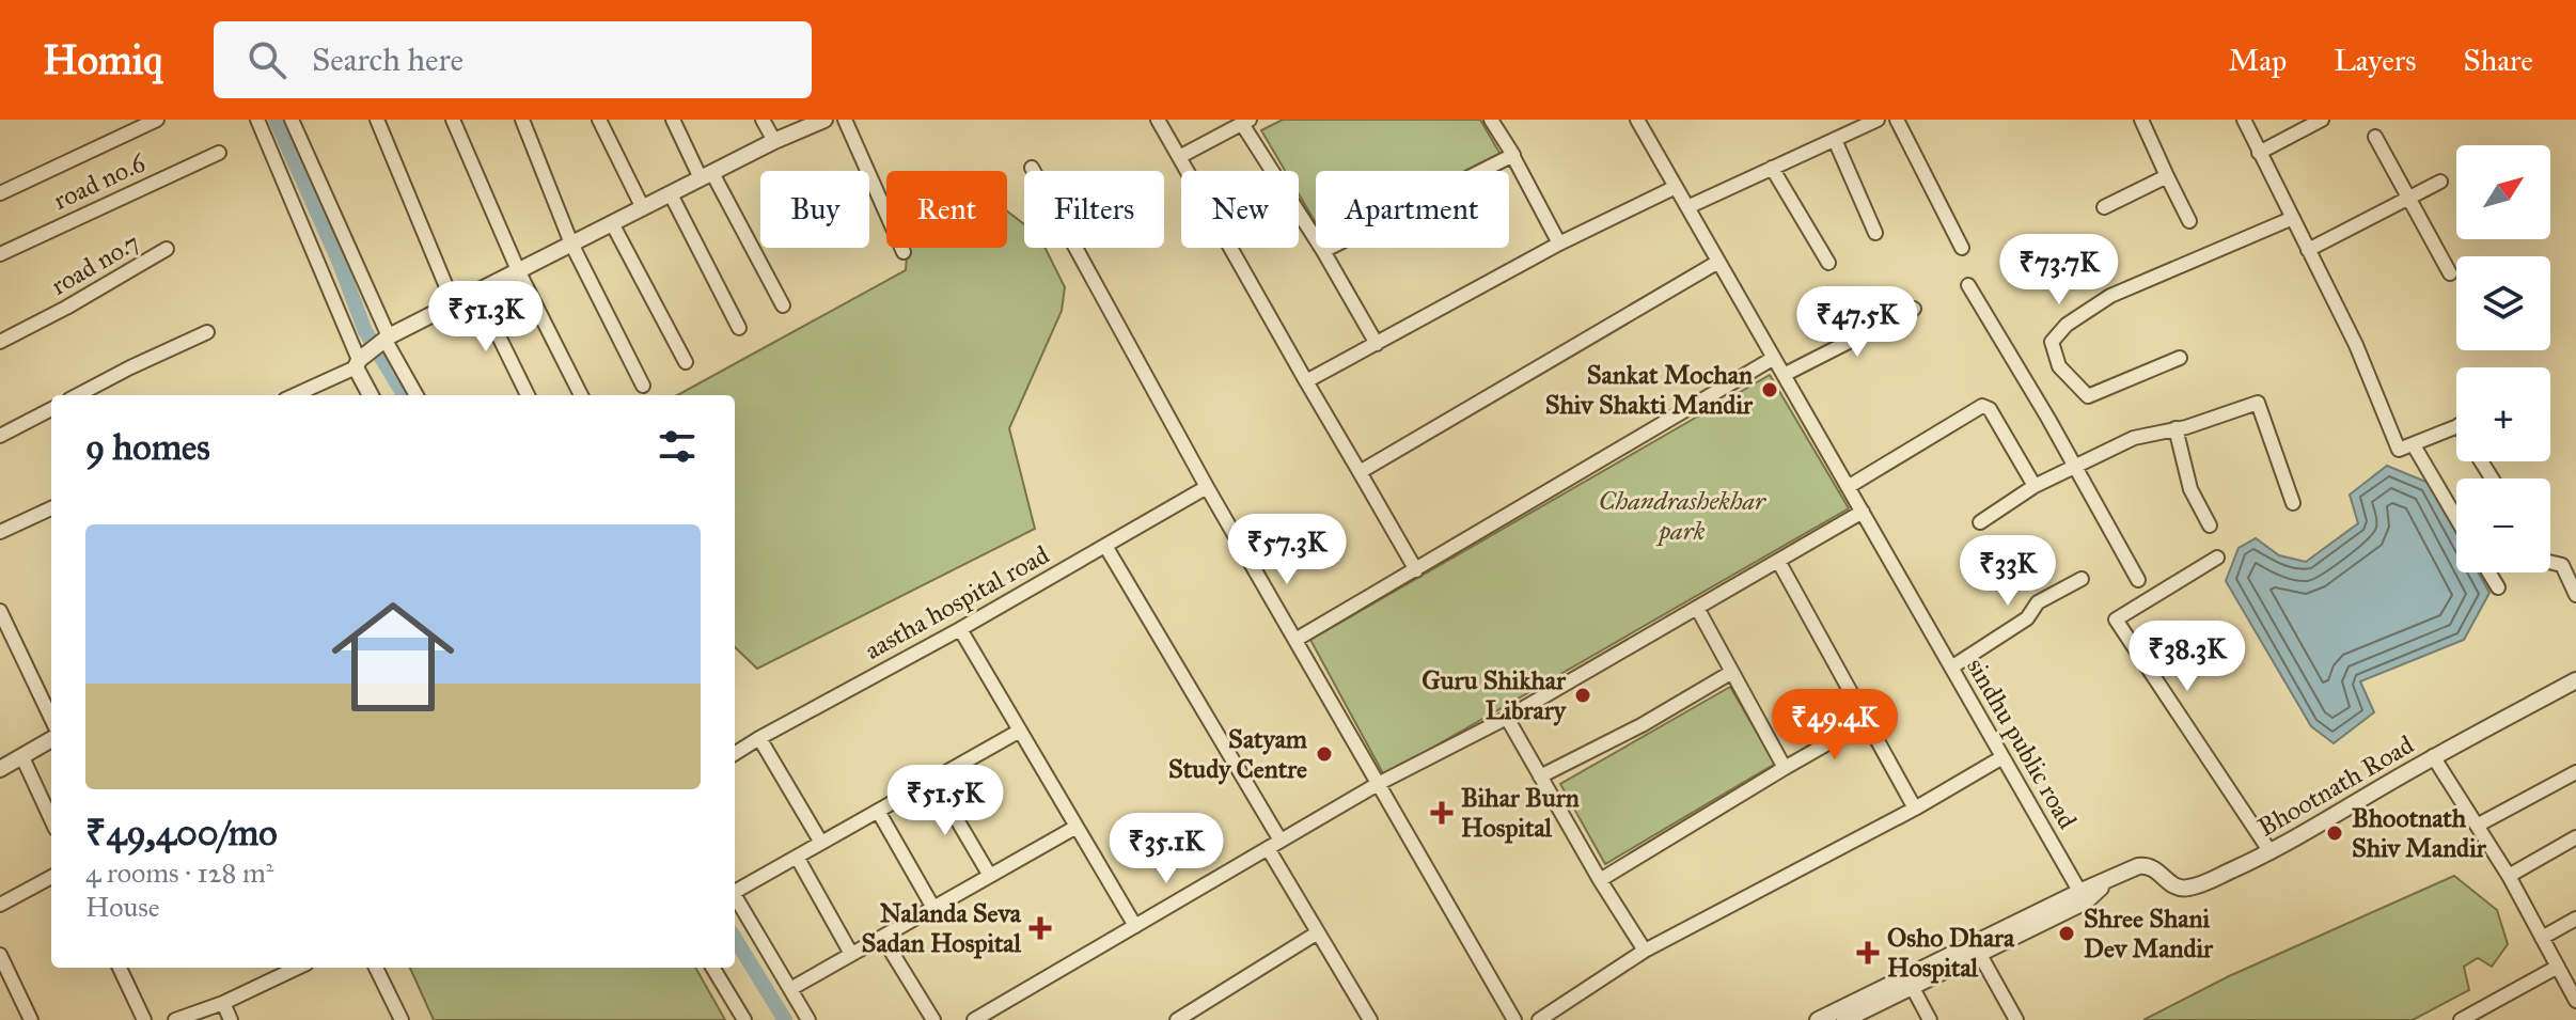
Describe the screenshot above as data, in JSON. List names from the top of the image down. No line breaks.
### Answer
{"streets":{"street":["road no.6","road no.7","aastha hospital road","sindhu public road","Bhootnath Road"]},"crossings":[["sindhu public road","Bhootnath Road"]],"parks":["Chandrashekhar park"],"places":{"other":["Sankat Mochan Shiv Shakti Mandir","Guru Shikhar Library","Satyam Study Centre","Bhootnath Shiv Mandir","Shree Shani Dev Mandir"],"health":["Bihar Burn Hospital","Nalanda Seva Sadan Hospital","Osho Dhara Hospital"]},"north":"top right","page":{"header":"Homiq","search":"Search here","nav":["Map","Layers","Share"],"map_buttons":["+","−"],"chip":["Buy","Rent","Filters","New","Apartment"],"price":["₹73.7K","₹51.3K","₹47.5K","₹57.3K","₹33K","₹38.3K","₹49.4K","₹51.5K","₹35.1K"],"heading":"9 homes","list":[{"name":"₹49,400/mo","note":"4 rooms · 128 m² · House"}]}}
